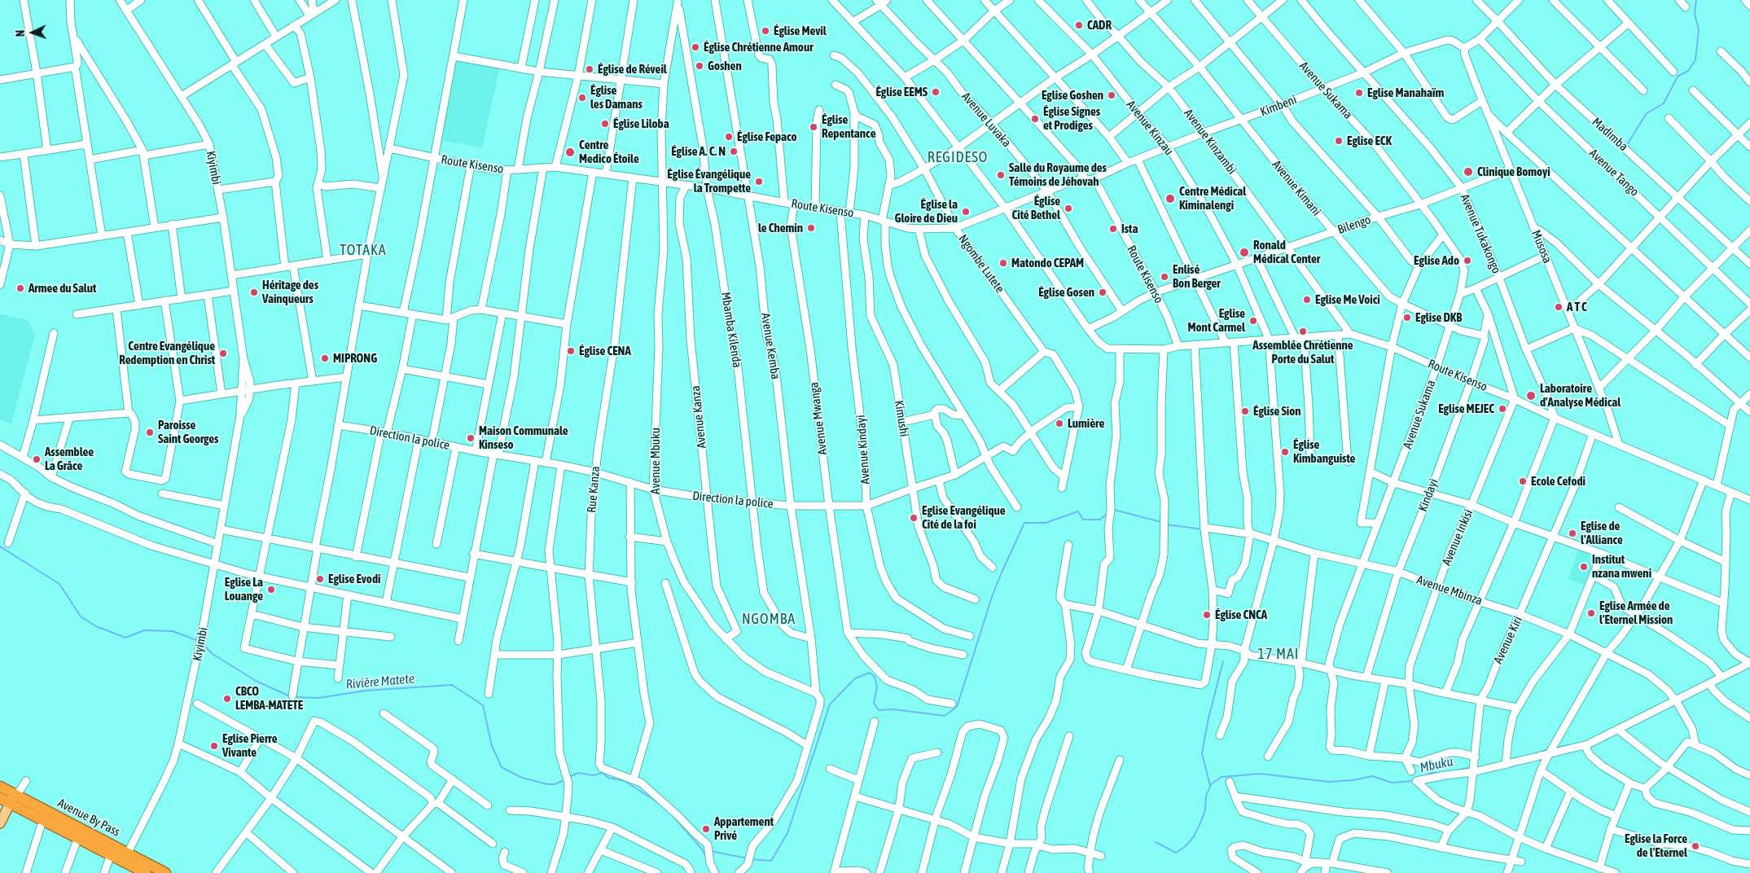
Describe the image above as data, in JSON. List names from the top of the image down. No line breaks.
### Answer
{"streets":{"highway":["Avenue By Pass"],"street":["Avenue Sukama","Kimbeni","Avenue Luvaka","Avenue Kinzau","Madimba","Avenue Kinzambi","Route Kisenso","Kiyimbi","Avenue Tango","Avenue Kimani","Bilengo","Avenue Tukakongo","Musosa","Ngombe Lutete","Mbamba Kilenda","Avenue Kemba","Avenue Kanza","Avenue Mwanga","Kimushi","Direction la police","Avenue Kindayi","Avenue Mbuku","Rue Kanza","Kindayi","Avenue Inkisi","Avenue Mbinza","Avenue Kiri"]},"crossings":[["Avenue Sukama","Kimbeni"],["Avenue Sukama","Route Kisenso"],["Avenue Sukama","Avenue Kimani"],["Avenue Sukama","Bilengo"],["Avenue Sukama","Avenue Mbinza"],["Kimbeni","Avenue Kinzau"],["Kimbeni","Avenue Kinzambi"],["Kimbeni","Route Kisenso"],["Kimbeni","Avenue Kimani"],["Kimbeni","Avenue Tukakongo"],["Kimbeni","Musosa"],["Avenue Luvaka","Route Kisenso"],["Avenue Luvaka","Bilengo"],["Avenue Kinzau","Route Kisenso"],["Avenue Kinzau","Bilengo"],["Avenue Kinzau","Avenue Mbinza"],["Avenue Kinzambi","Route Kisenso"],["Avenue Kinzambi","Bilengo"],["Route Kisenso","Bilengo"],["Route Kisenso","Avenue Tukakongo"],["Route Kisenso","Musosa"],["Route Kisenso","Ngombe Lutete"],["Route Kisenso","Mbamba Kilenda"],["Route Kisenso","Avenue Kemba"],["Route Kisenso","Avenue Kanza"],["Route Kisenso","Avenue Mwanga"],["Route Kisenso","Kimushi"],["Route Kisenso","Avenue Kindayi"],["Route Kisenso","Avenue Mbuku"],["Route Kisenso","Rue Kanza"],["Route Kisenso","Kindayi"],["Route Kisenso","Avenue Inkisi"],["Route Kisenso","Avenue Kiri"],["Kiyimbi","Avenue By Pass"],["Avenue Kimani","Bilengo"],["Avenue Kimani","Kindayi"],["Bilengo","Avenue Tukakongo"],["Bilengo","Musosa"],["Ngombe Lutete","Direction la police"],["Mbamba Kilenda","Avenue Kemba"],["Mbamba Kilenda","Direction la police"],["Avenue Kemba","Direction la police"],["Avenue Kemba","Avenue Mbuku"],["Avenue Kanza","Direction la police"],["Avenue Kanza","Avenue Mbuku"],["Avenue Mwanga","Direction la police"],["Kimushi","Direction la police"],["Direction la police","Avenue Kindayi"],["Direction la police","Avenue Mbuku"],["Direction la police","Rue Kanza"],["Kindayi","Avenue Mbinza"],["Avenue Inkisi","Avenue Mbinza"],["Avenue Mbinza","Avenue Kiri"]],"districts":["REGIDESO","TOTAKA","NGOMBA","17 MAI"],"water":["Rivière Matete","Mbuku"],"places":["CADR","Église Mevil","Église Chrétienne Amour","Goshen","Église de Réveil","Église EEMS","Eglise Manahaïm","Eglise Goshen","Église les Damans","Église Signes et Prodiges","Église Liloba","Église Repentance","Église Fepaco","Eglise ECK","Église A. C. N","Centre Medico Étoile","Clinique Bomoyi","Salle du Royaume des Témoins de Jéhovah","Église Évangélique la Trompette","Centre Médical Kiminalengi","Église Cité Bethel","Église la Gloire de Dieu","le Chemin","Ista","Ronald Médical Center","Eglise Ado","Matondo CEPAM","Enlisé Bon Berger","Armee du Salut","Héritage des Vainqueurs","Église Gosen","Eglise Me Voici","A T C","Eglise DKB","Eglise Mont Carmel","Assemblée Chrétienne Porte du Salut","Église CENA","Centre Evangélique Redemption en Christ","MIPRONG","Laboratoire d'Analyse Médical","Eglise MEJEC","Église Sion","Lumière","Paroisse Saint Georges","Maison Communale Kinseso","Église Kimbanguiste","Assemblee La Grâce","Ecole Cefodi","Eglise Evangélique Cité de la foi","Eglise de l'Alliance","Institut nzana mweni","Eglise Evodi","Eglise La Louange","Eglise Armée de l'Eternel Mission","Église CNCA","CBCO LEMBA-MATETE","Eglise Pierre Vivante","Appartement Privé","Eglise la Force de l'Eternel"],"north":"left"}
